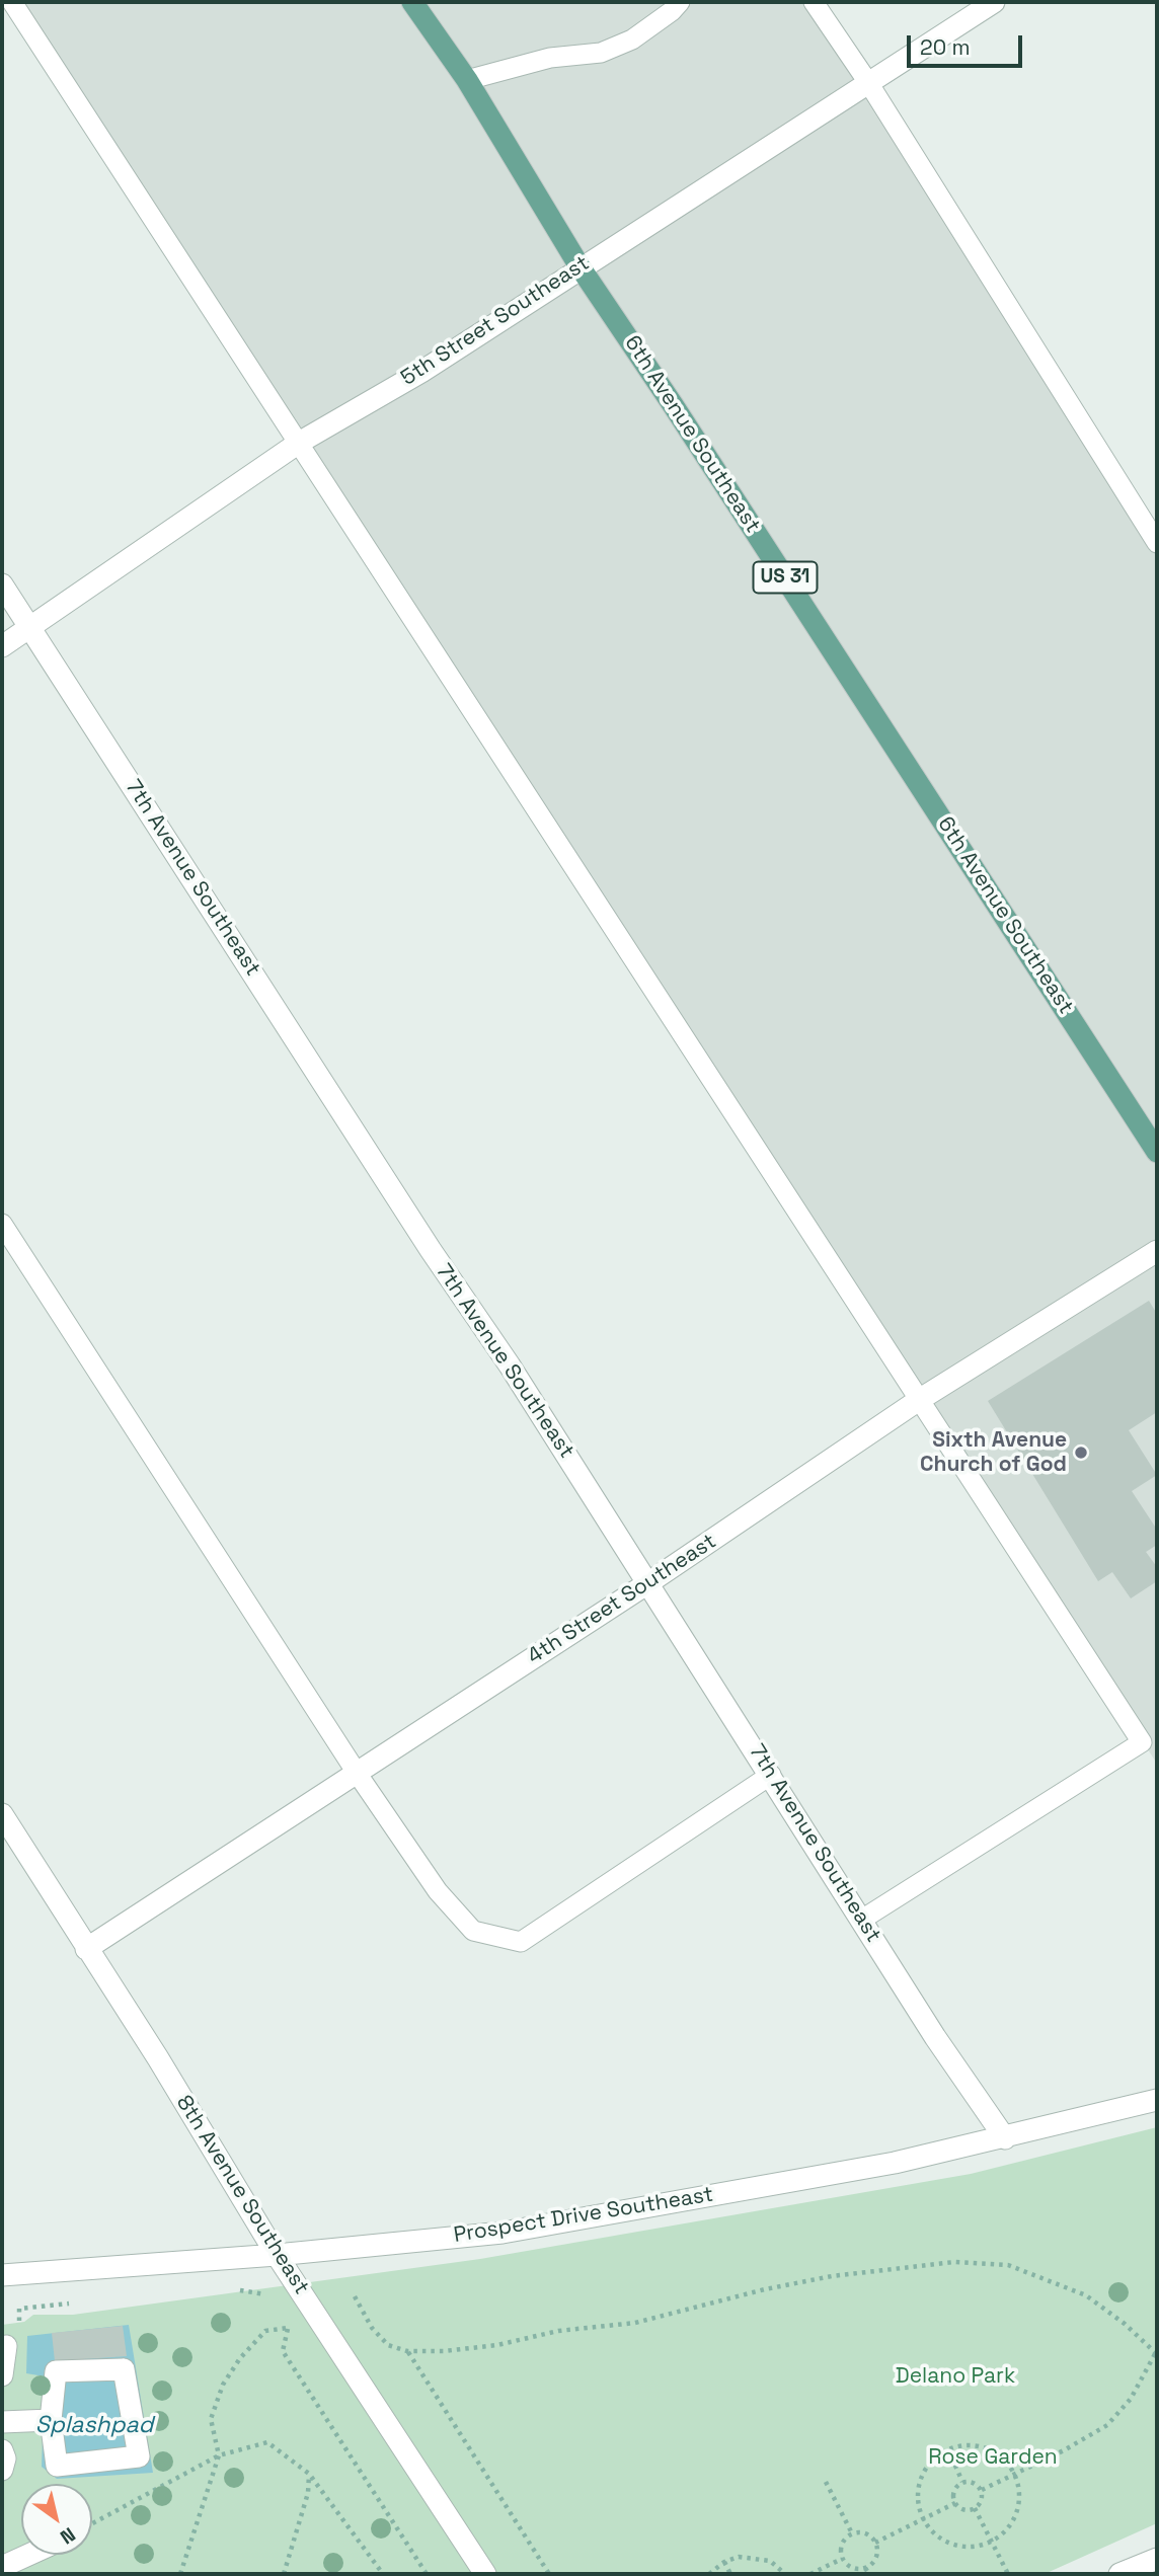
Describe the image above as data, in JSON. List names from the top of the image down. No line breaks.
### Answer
{"streets":{"main road":["6th Avenue Southeast","US 31"],"street":["5th Street Southeast","7th Avenue Southeast","4th Street Southeast","8th Avenue Southeast","Prospect Drive Southeast"]},"crossings":[["5th Street Southeast","6th Avenue Southeast"],["5th Street Southeast","7th Avenue Southeast"],["7th Avenue Southeast","4th Street Southeast"],["7th Avenue Southeast","Prospect Drive Southeast"],["4th Street Southeast","8th Avenue Southeast"],["8th Avenue Southeast","Prospect Drive Southeast"]],"water":["Splashpad"],"parks":["Delano Park","Rose Garden"],"places":["Sixth Avenue Church of God"],"scale_bar":"20 m","north":"bottom right"}
